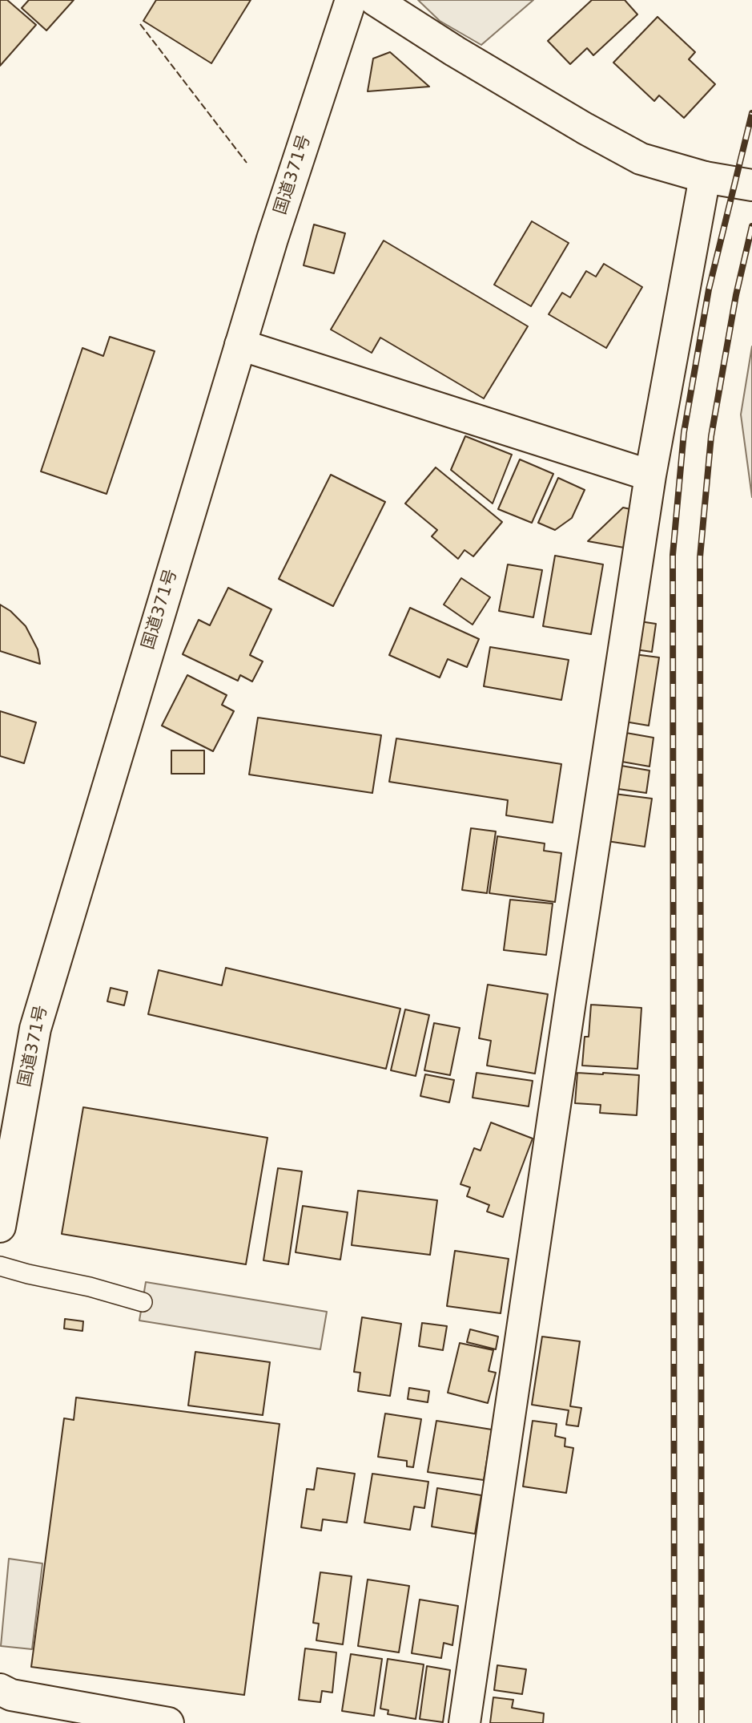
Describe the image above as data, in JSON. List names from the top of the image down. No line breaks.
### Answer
{"streets":{"main road":["国道371号"]}}
